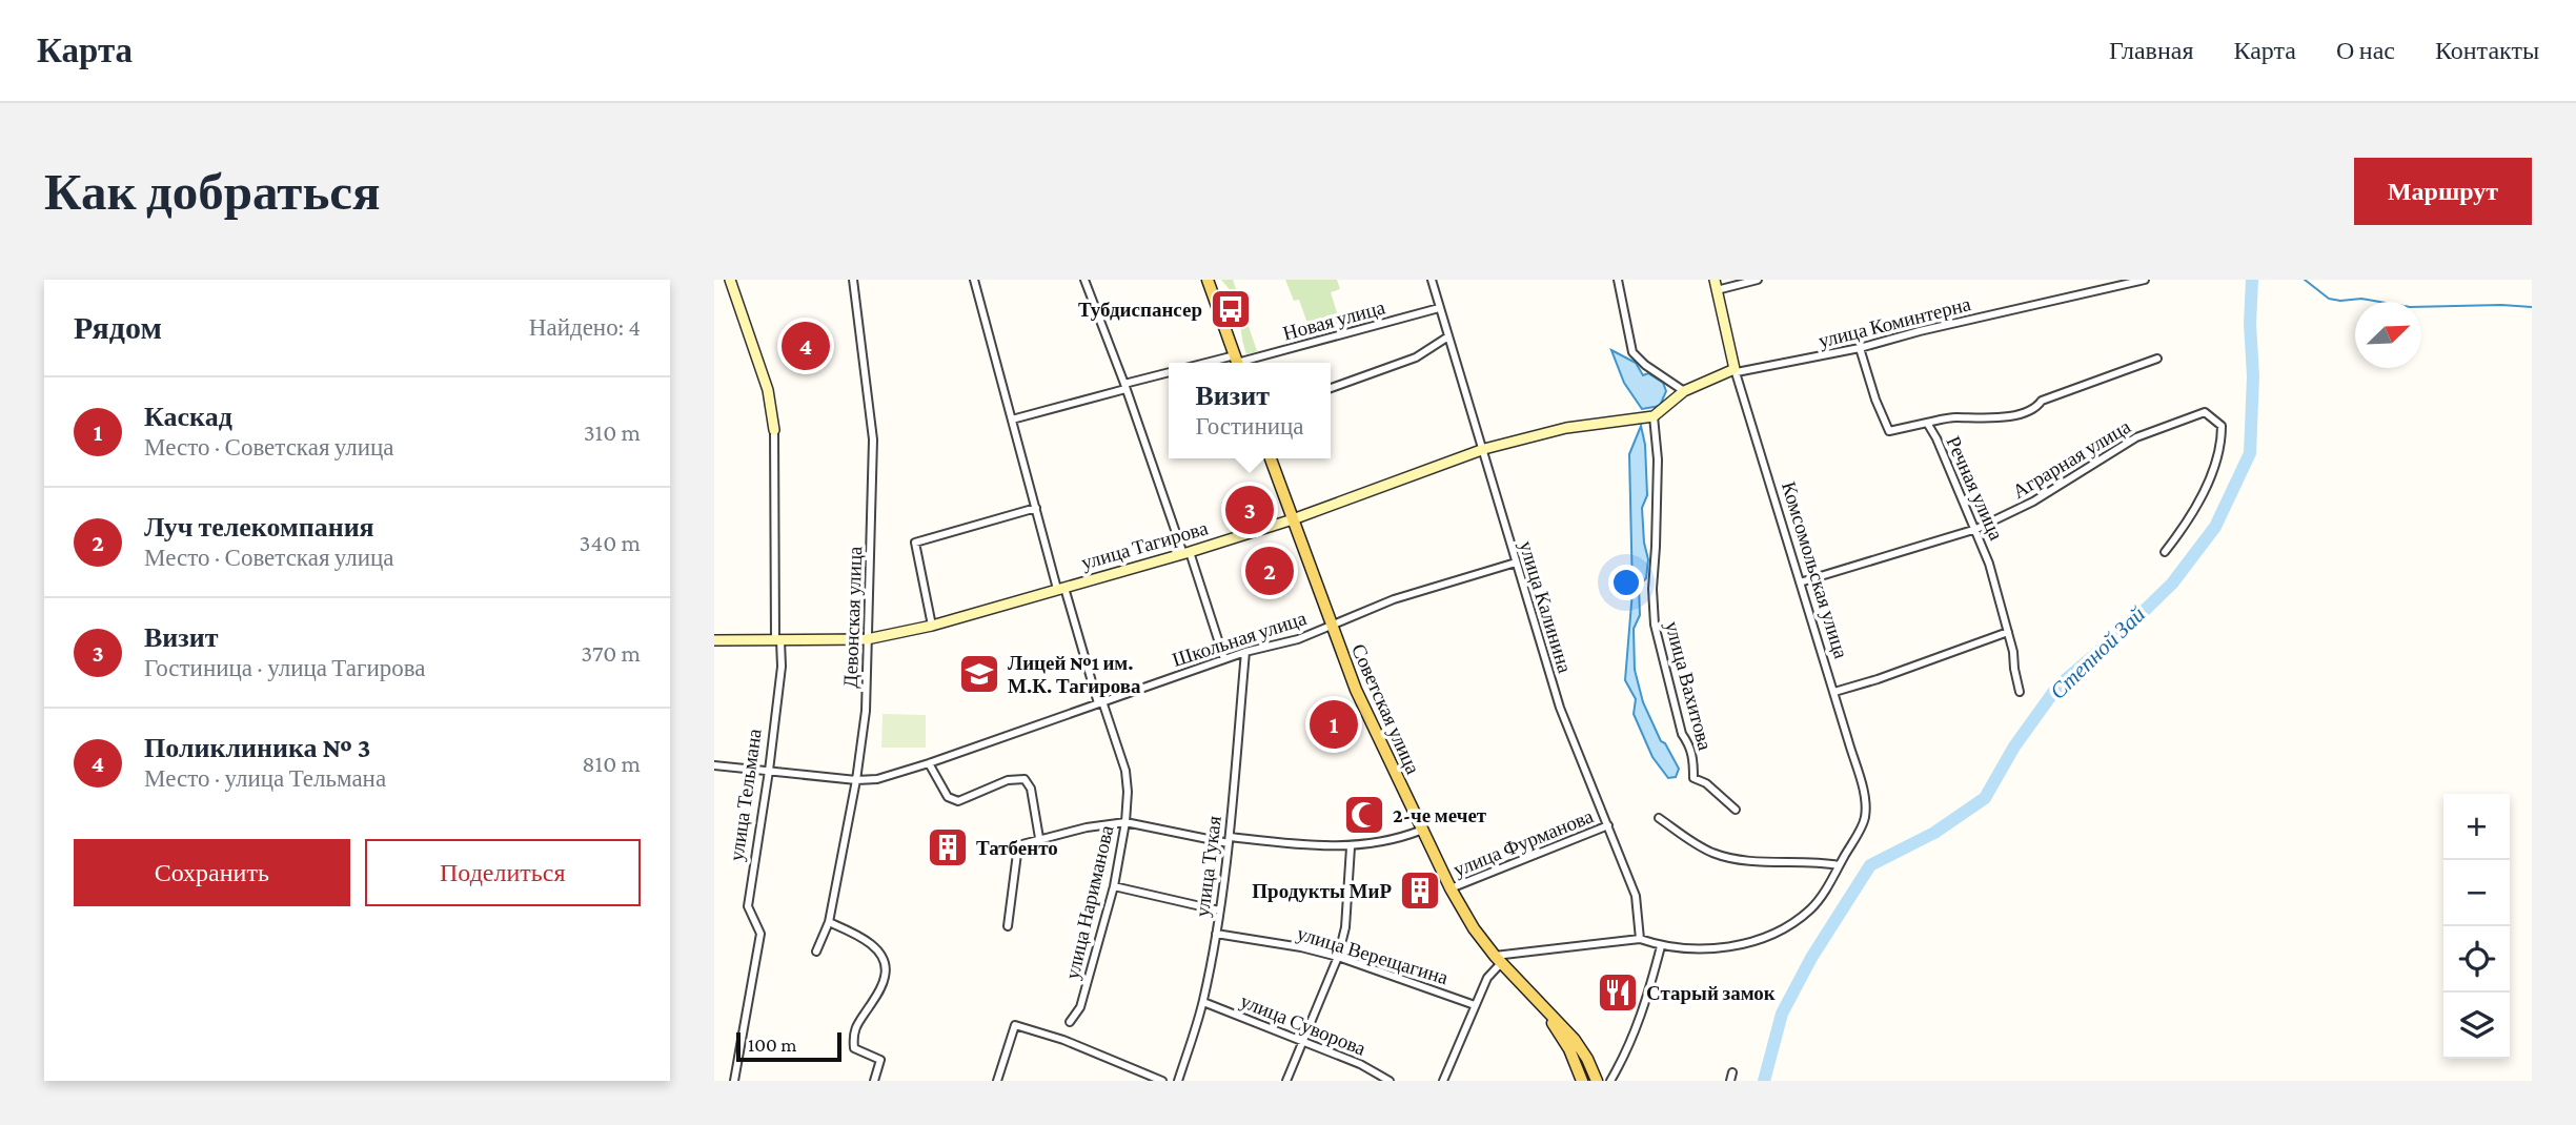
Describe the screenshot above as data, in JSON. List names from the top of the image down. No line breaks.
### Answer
{"streets":{"main road":["Советская улица"],"street":["Новая улица","улица Коминтерна","Аграрная улица","Речная улица","улица Тагирова","Комсомольская улица","улица Калинина","Девонская улица","Школьная улица","улица Вахитова","улица Тельмана","улица Фурманова","улица Тукая","улица Нариманова","улица Верещагина","улица Суворова"]},"crossings":[["Новая улица","улица Калинина"],["улица Коминтерна","Речная улица"],["улица Коминтерна","Комсомольская улица"],["Аграрная улица","Речная улица"],["Аграрная улица","Комсомольская улица"],["улица Тагирова","улица Калинина"],["улица Тагирова","Девонская улица"],["улица Тагирова","улица Вахитова"],["улица Тагирова","Советская улица"],["улица Тагирова","улица Тельмана"],["улица Тагирова","улица Нариманова"],["Комсомольская улица","улица Калинина"],["улица Калинина","Школьная улица"],["улица Калинина","улица Фурманова"],["Девонская улица","Школьная улица"],["Школьная улица","Советская улица"],["Школьная улица","улица Тельмана"],["Школьная улица","улица Тукая"],["Школьная улица","улица Нариманова"],["Советская улица","улица Фурманова"],["улица Тукая","улица Верещагина"],["улица Тукая","улица Суворова"]],"water":["Степной Зай"],"places":{"bus stop":["Тубдиспансер"],"school or university":["Лицей №1 им. М.К. Тагирова"],"mosque":["2-че мечет"],"building":["Татбенто","Продукты МиР"],"restaurant":["Старый замок"]},"scale_bar":"100 m","north":"top right","page":{"header":"Карта","nav":["Главная","Карта","О нас","Контакты"],"buttons":["Маршрут",["Сохранить","Поделиться"]],"title":"Как добраться","heading":["Рядом","Найдено: 4"],"pins":["4","3","2","1"],"popup":["Визит","Гостиница"],"list":[{"mark":"1","name":"Каскад","note":"Место · Советская улица","value":"310 m"},{"mark":"2","name":"Луч телекомпания","note":"Место · Советская улица","value":"340 m"},{"mark":"3","name":"Визит","note":"Гостиница · улица Тагирова","value":"370 m"},{"mark":"4","name":"Поликлиника № 3","note":"Место · улица Тельмана","value":"810 m"}],"map_buttons":["+","−"],"scale":"100 m"}}
